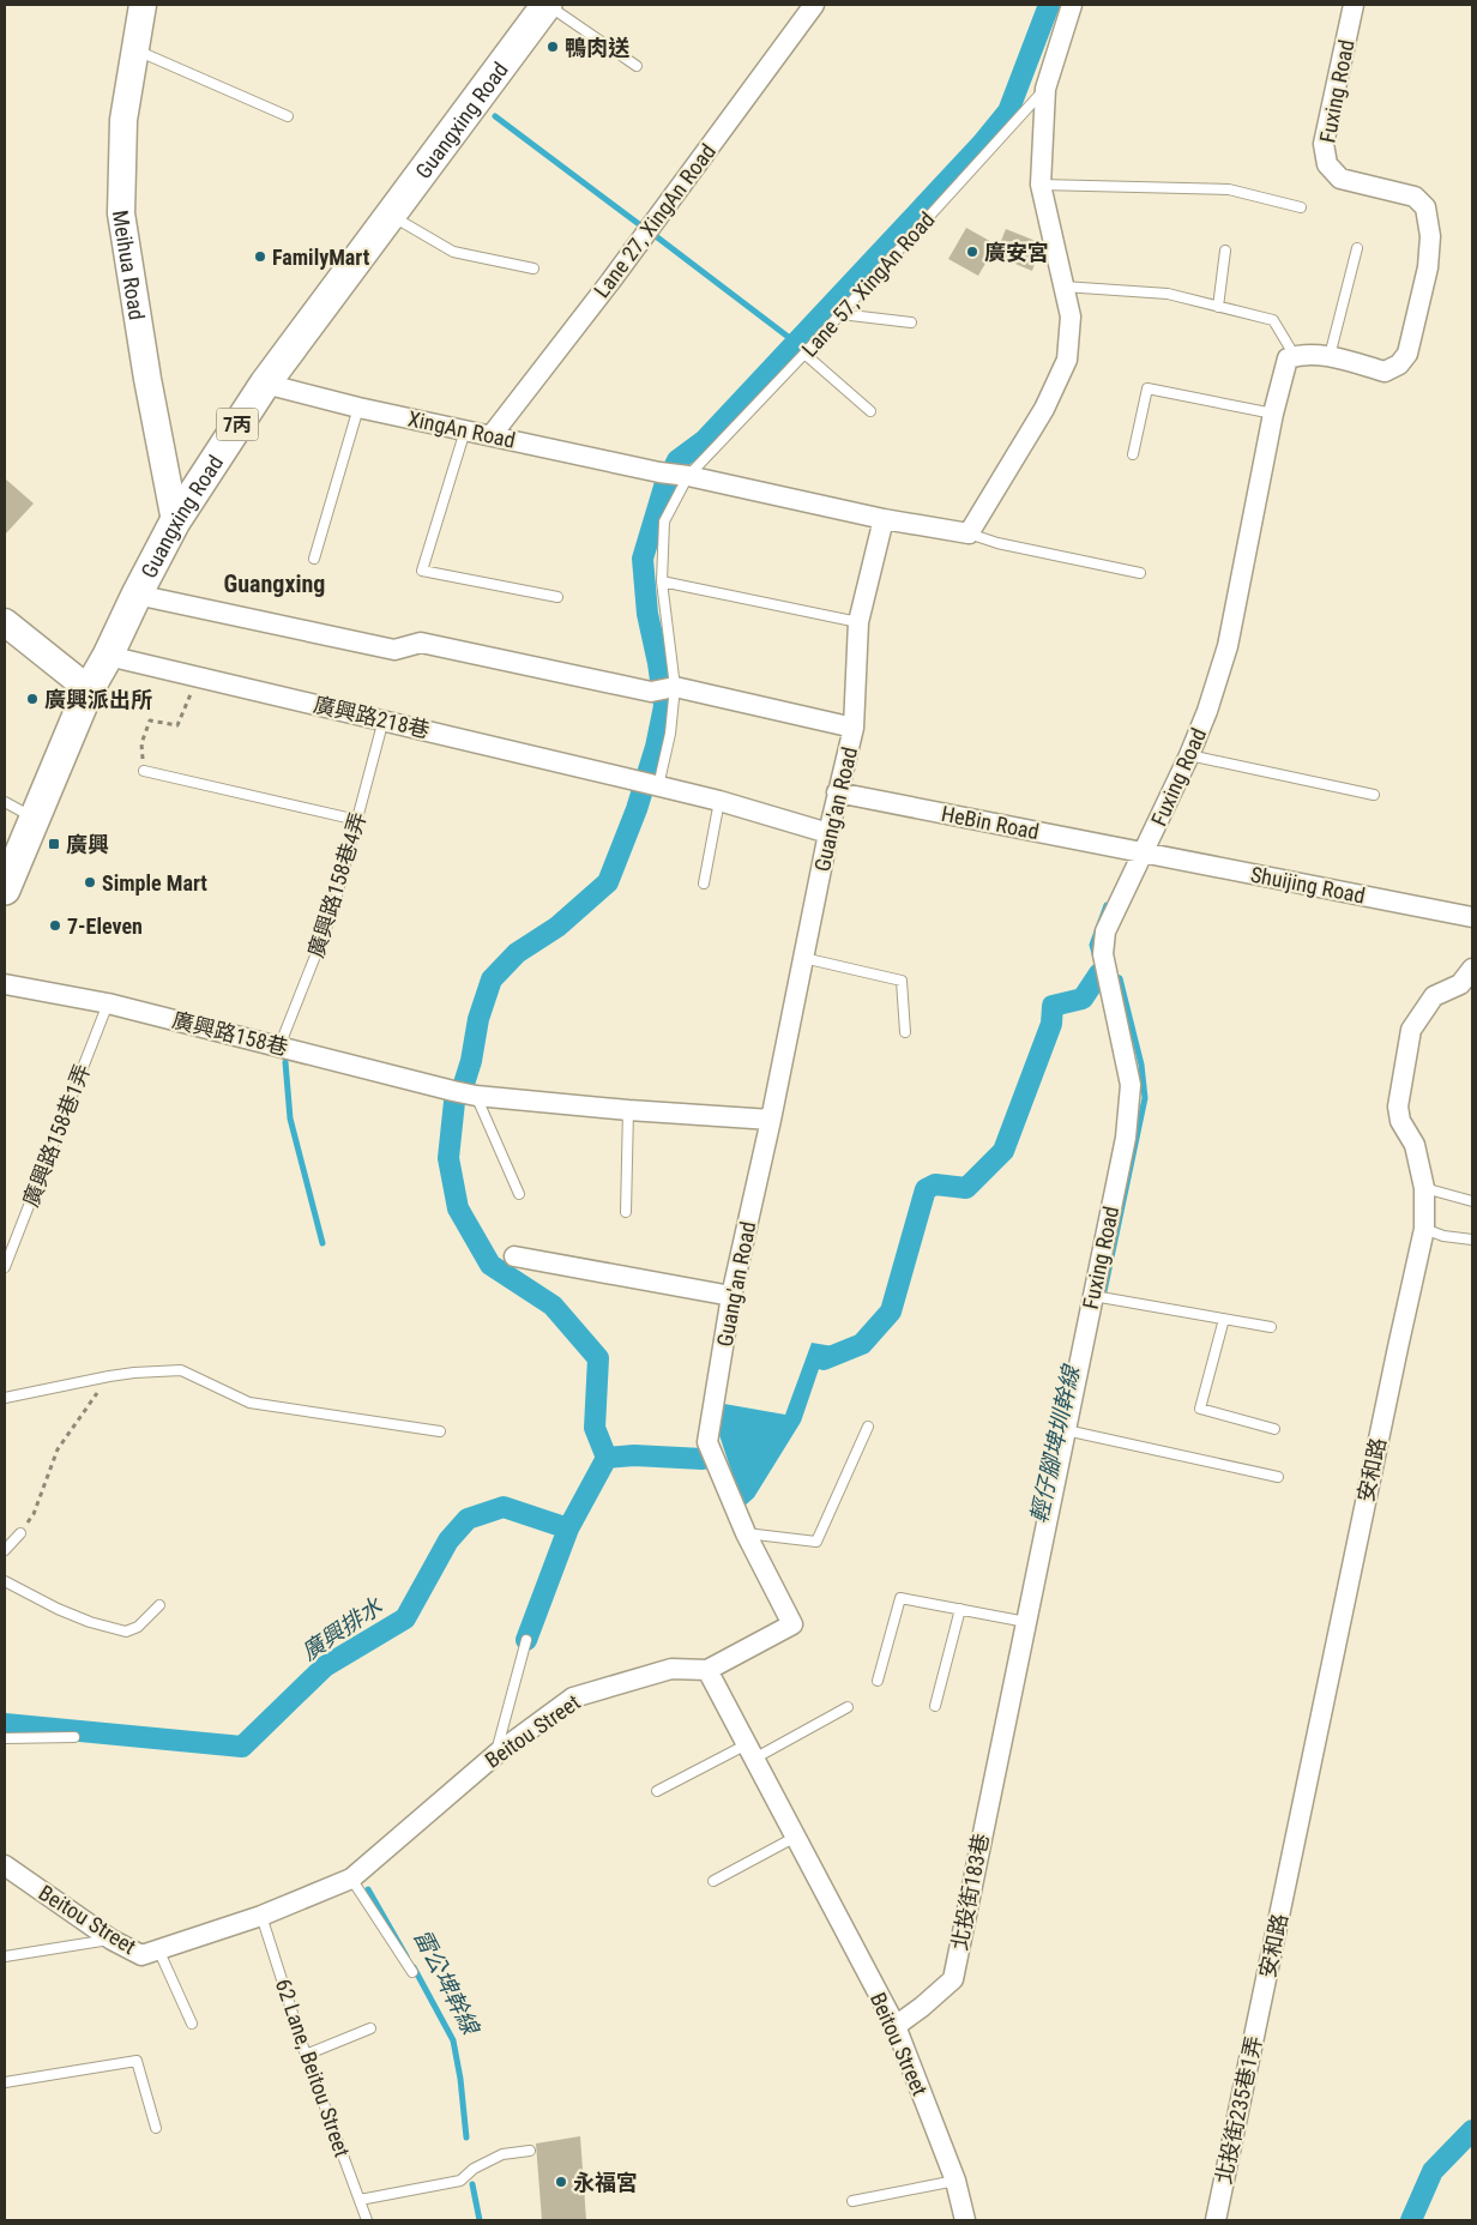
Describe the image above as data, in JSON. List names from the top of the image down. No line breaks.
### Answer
{"streets":{"main road":["Guangxing Road","7丙"],"street":["Fuxing Road","Lane 27, XingAn Road","Meihua Road","XingAn Road","廣興路218巷","Guang'an Road","HeBin Road","Shuijing Road","廣興路158巷","安和路","Beitou Street","北投街183巷","北投街235巷1弄"],"lane":["Lane 57, XingAn Road","廣興路158巷4弄","廣興路158巷1弄","62 Lane, Beitou Street"]},"crossings":[["Fuxing Road","HeBin Road"],["Fuxing Road","Shuijing Road"],["Fuxing Road","北投街183巷"],["Guangxing Road","Meihua Road"],["Guangxing Road","XingAn Road"],["Guangxing Road","廣興路218巷"],["Lane 27, XingAn Road","XingAn Road"],["Lane 57, XingAn Road","XingAn Road"],["Lane 57, XingAn Road","廣興路218巷"],["廣興路218巷","廣興路158巷4弄"],["Guang'an Road","HeBin Road"],["Guang'an Road","Beitou Street"],["HeBin Road","Shuijing Road"],["廣興路158巷4弄","廣興路158巷"],["廣興路158巷","廣興路158巷1弄"],["安和路","北投街235巷1弄"],["Beitou Street","北投街183巷"],["Beitou Street","62 Lane, Beitou Street"]],"districts":["Guangxing"],"water":["輕仔腳埤圳幹線","廣興排水","雷公埤幹線"],"places":{"other":["鴨肉送","廣安宮","FamilyMart","廣興派出所","Simple Mart","7-Eleven","永福宮"],"transit":["廣興"]}}
